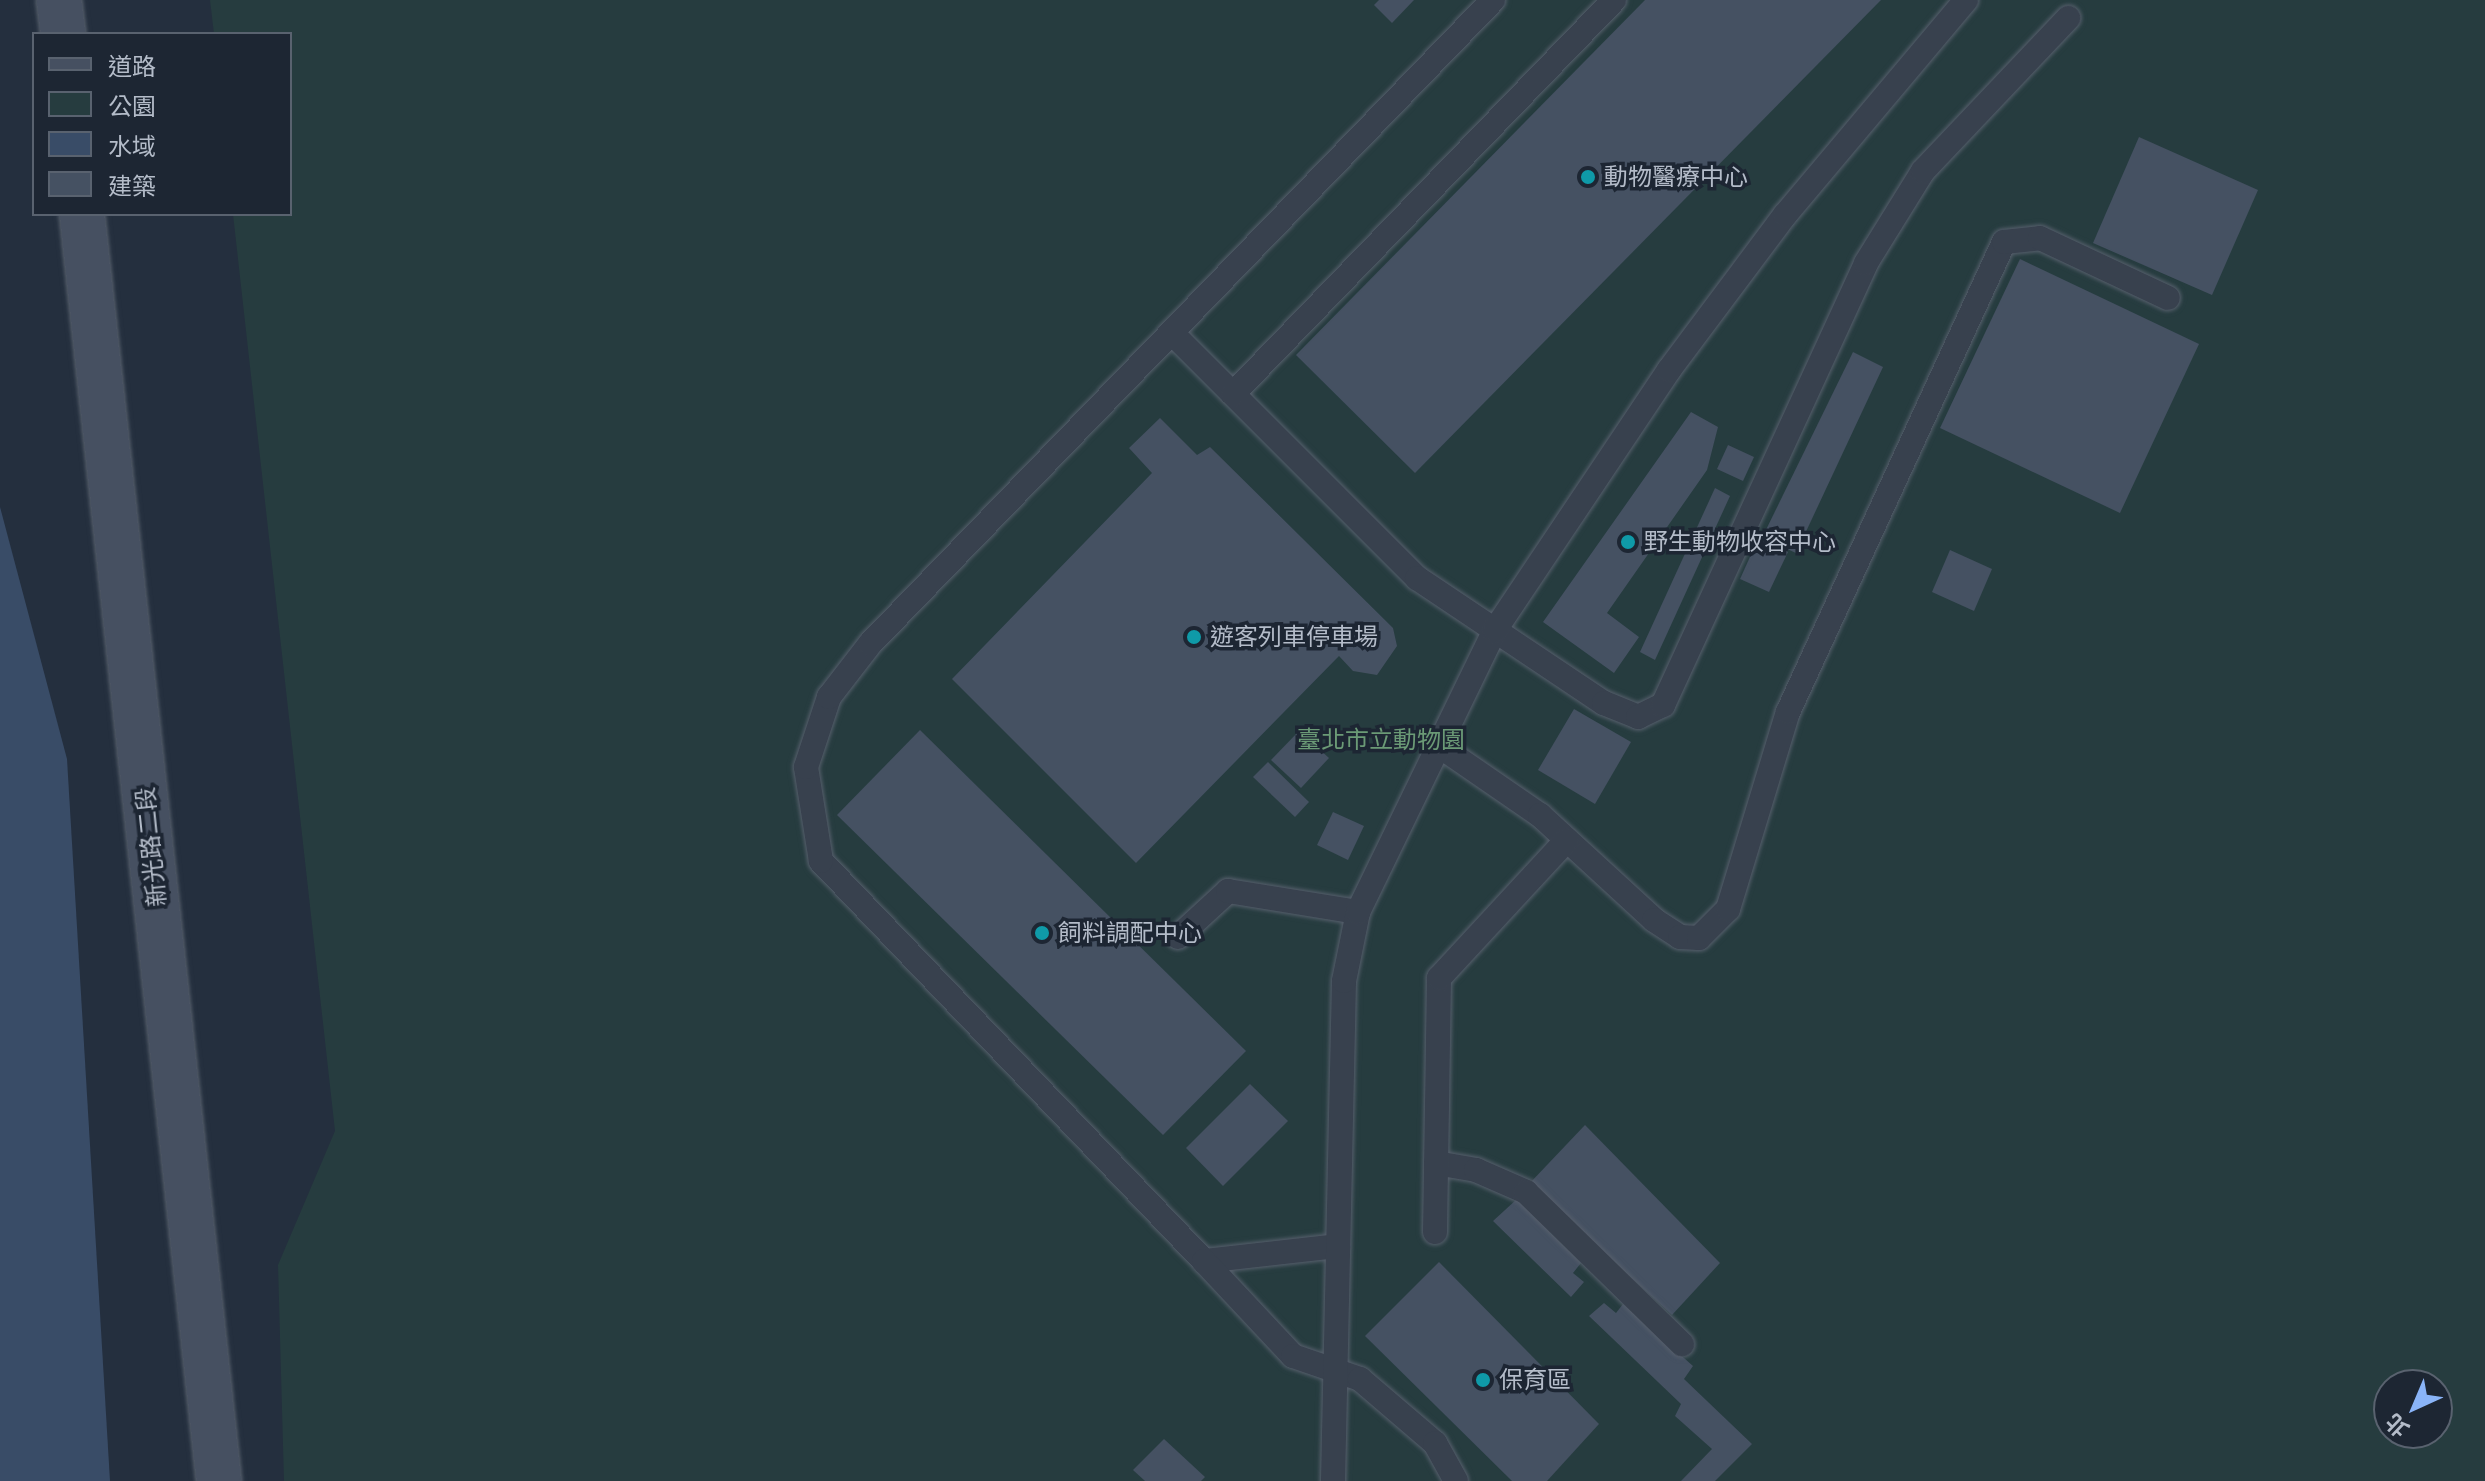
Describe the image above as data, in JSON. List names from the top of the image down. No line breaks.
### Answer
{"streets":{"street":["新光路二段"]},"parks":["臺北市立動物園"],"places":["動物醫療中心","野生動物收容中心","遊客列車停車場","飼料調配中心","保育區"],"legend":["道路","公園","水域","建築"],"north":"bottom left"}
